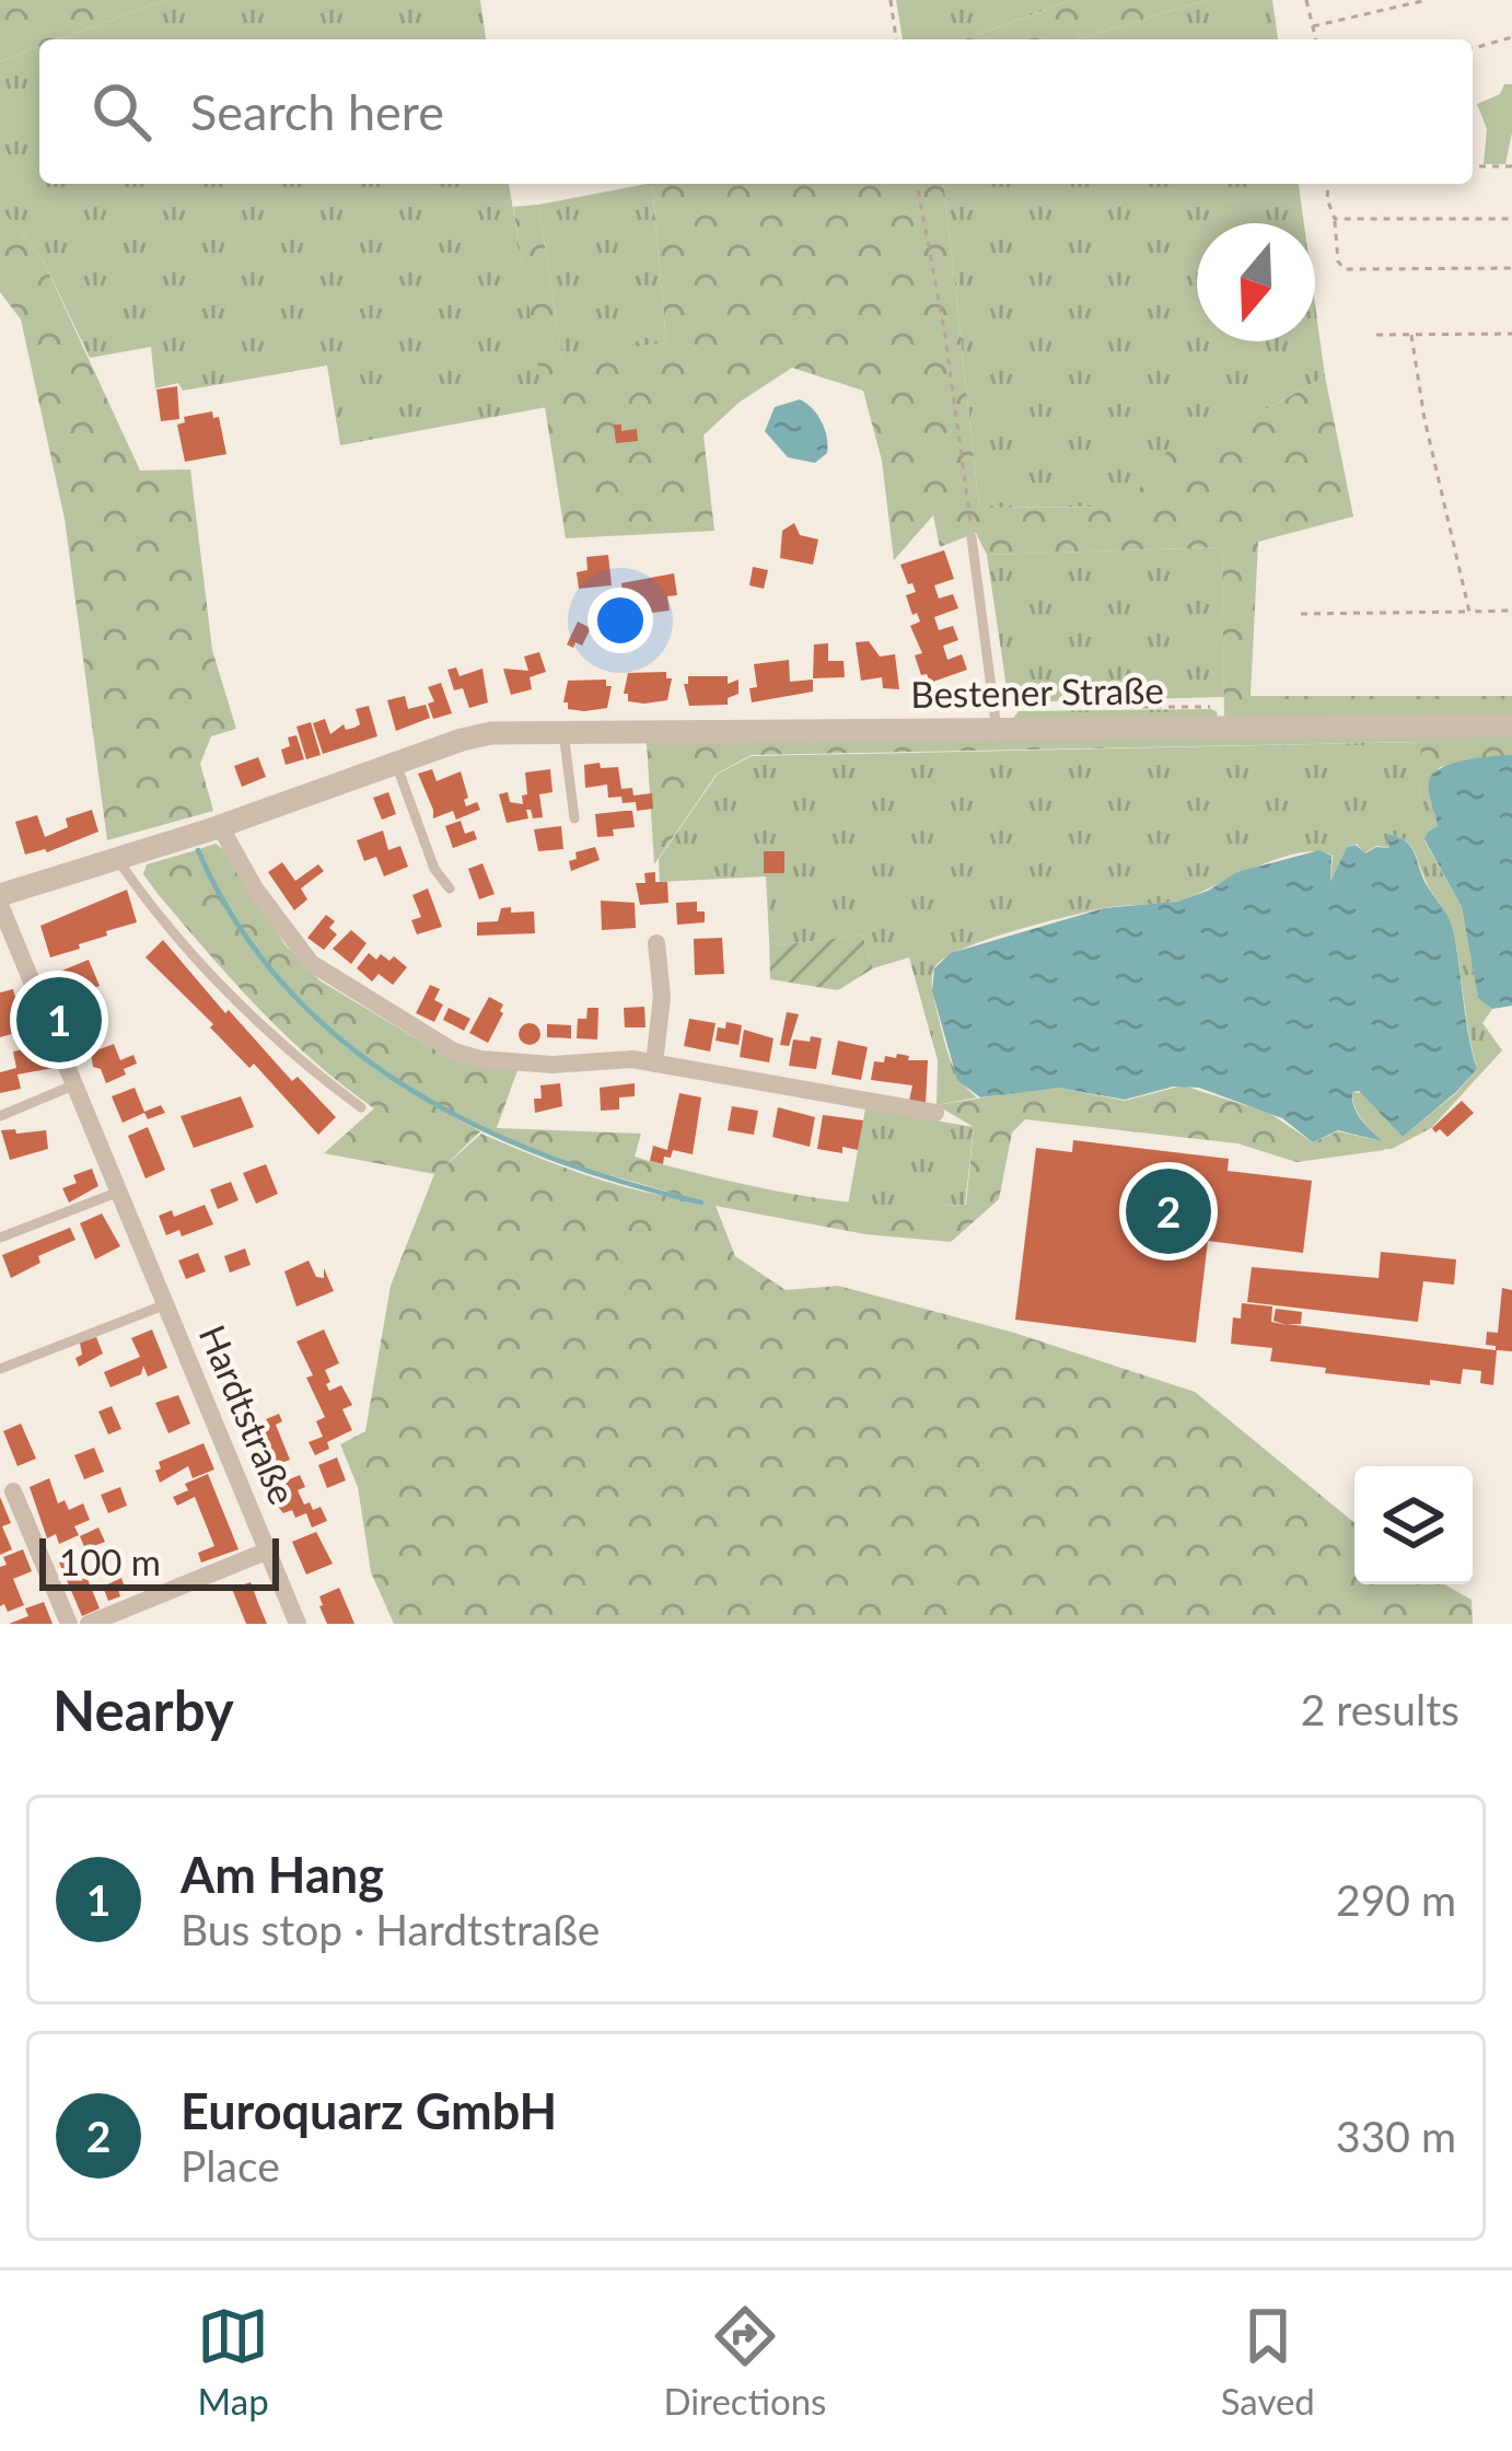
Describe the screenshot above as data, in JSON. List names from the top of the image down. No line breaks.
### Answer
{"streets":{"street":["Bestener Straße","Hardtstraße"]},"scale_bar":"100 m","north":"bottom","page":{"search":"Search here","pins":["1","2"],"scale":"100 m","heading":["Nearby","2 results"],"list":[{"mark":"1","name":"Am Hang","note":"Bus stop · Hardtstraße","value":"290 m"},{"mark":"2","name":"Euroquarz GmbH","note":"Place","value":"330 m"}],"nav":["Map","Directions","Saved"]}}
